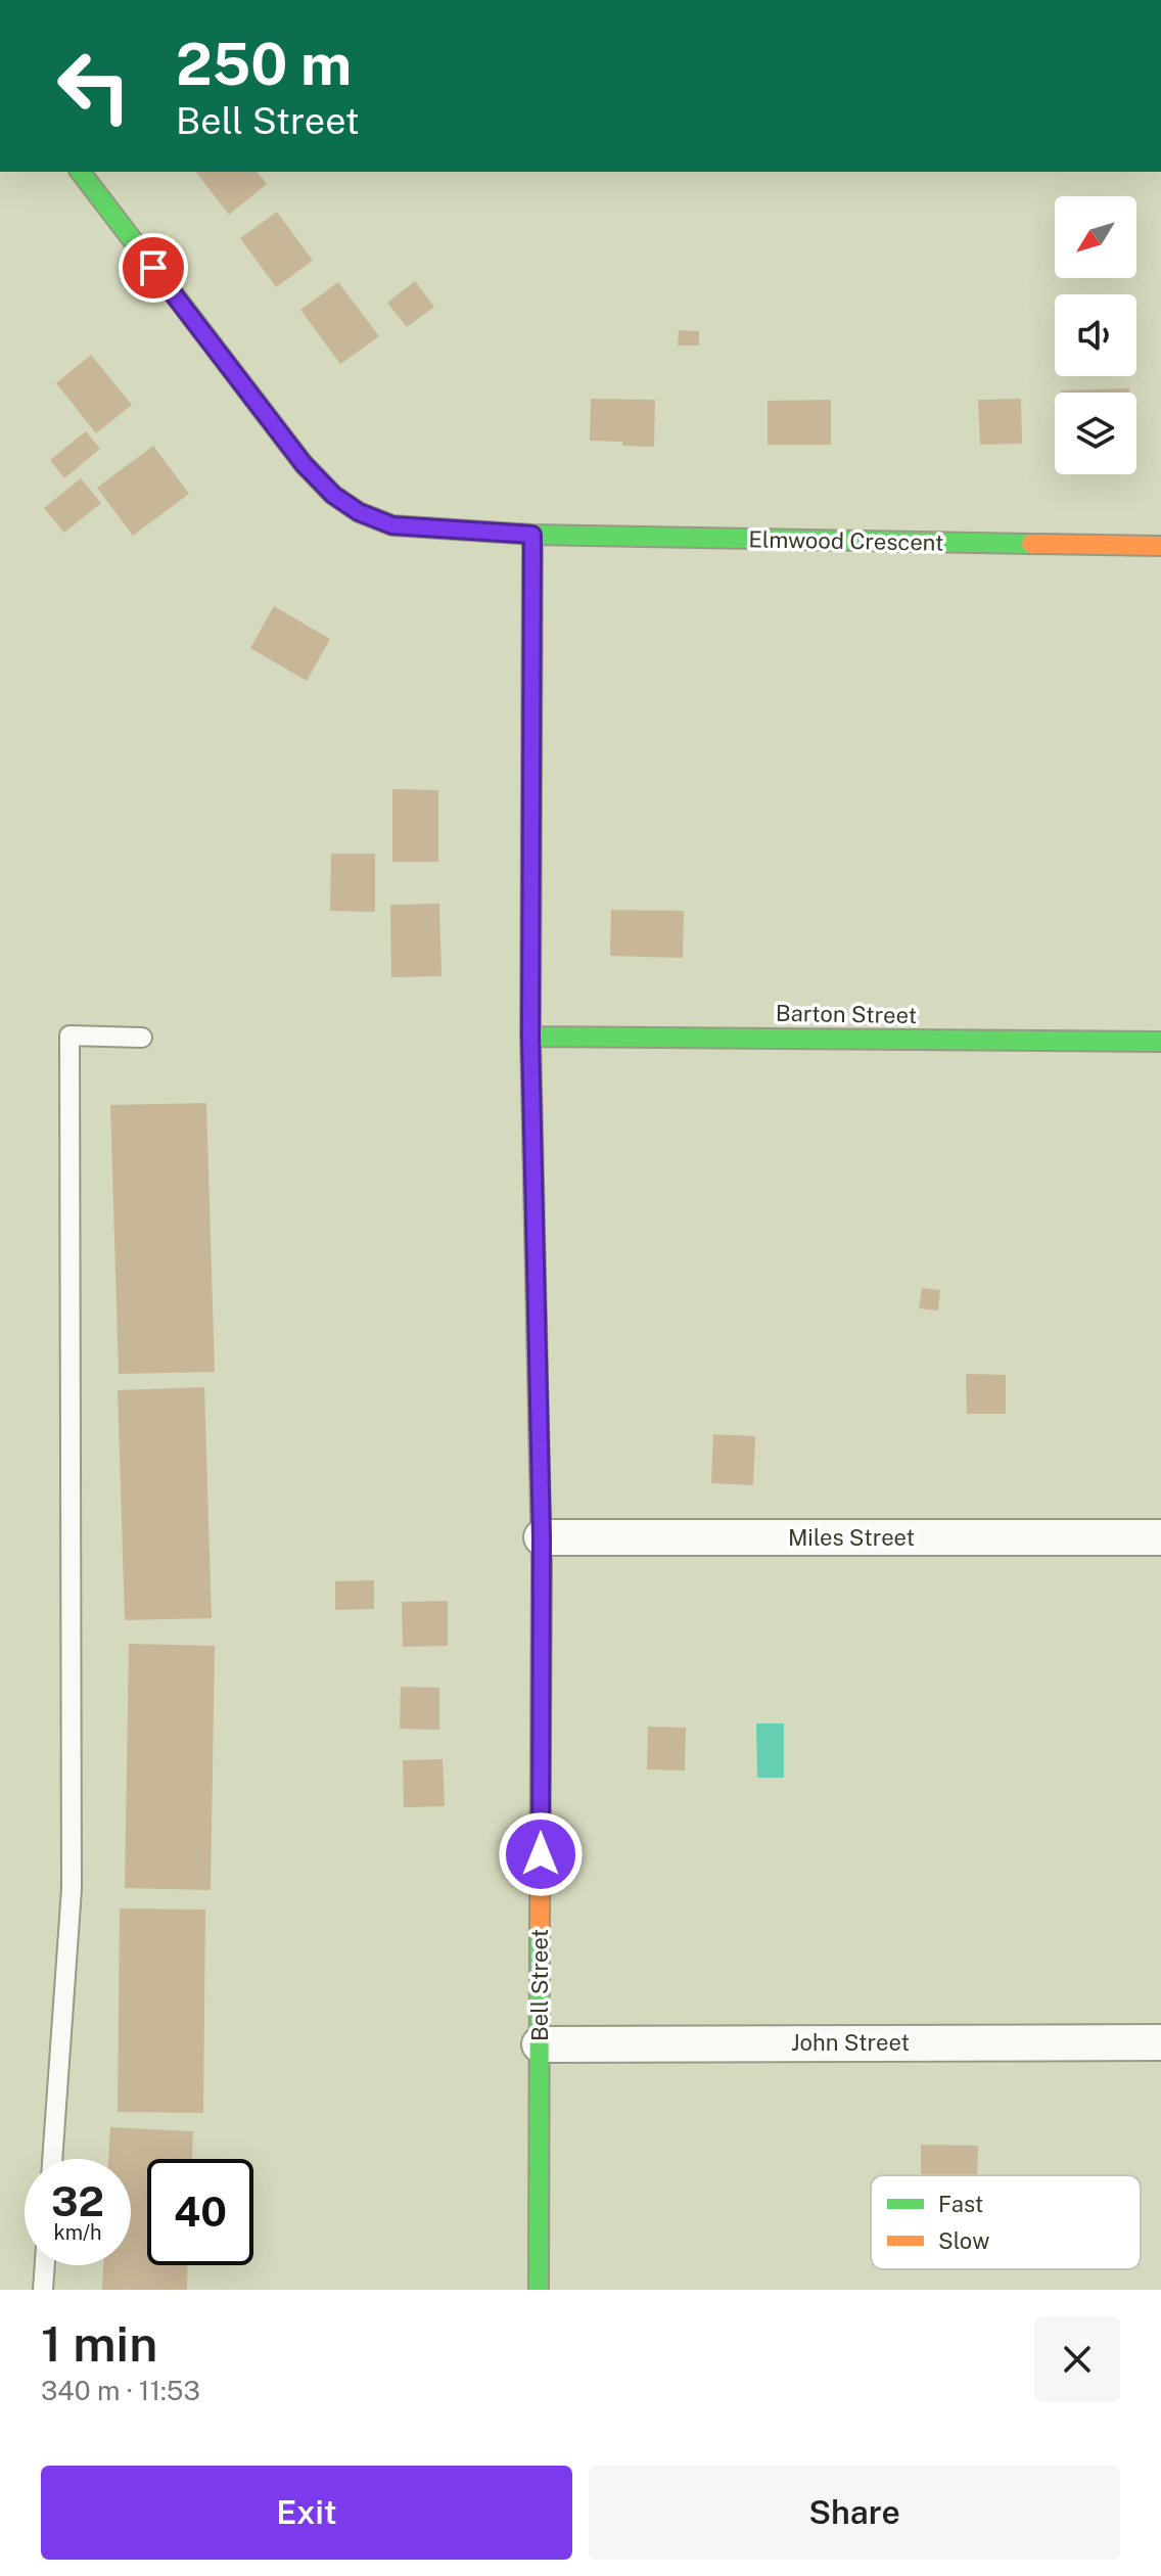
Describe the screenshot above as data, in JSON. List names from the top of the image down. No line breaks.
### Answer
{"streets":{"street":["Elmwood Crescent","Barton Street","Miles Street","Bell Street","John Street"]},"crossings":[["Elmwood Crescent","Bell Street"],["Barton Street","Bell Street"],["Miles Street","Bell Street"],["Bell Street","John Street"]],"legend":["Fast","Slow"],"north":"bottom left","page":{"turn":["250 m","Bell Street"],"speed":"32 km/h","limit":"40","heading":["1 min","340 m · 11:53"],"buttons":["Exit","Share"]}}
